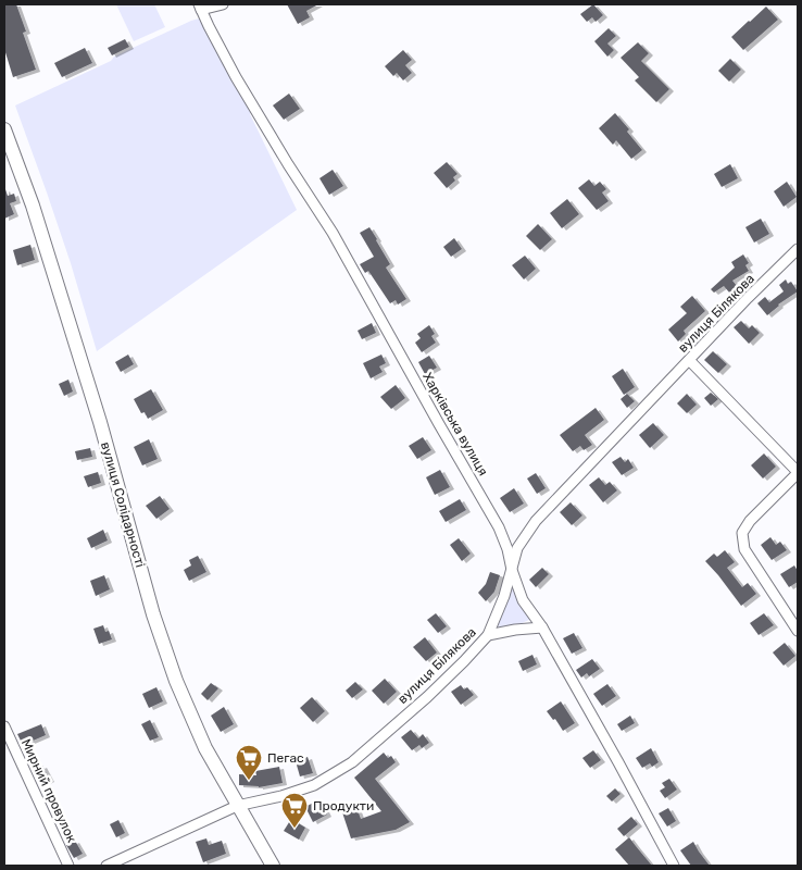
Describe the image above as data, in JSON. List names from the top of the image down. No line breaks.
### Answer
{"streets":{"main road":["вулиця Солідарності"],"street":["вулиця Білякова","Харківська вулиця","Мирний провулок"]},"crossings":[["вулиця Білякова","Харківська вулиця"],["вулиця Білякова","вулиця Солідарності"]],"places":{"supermarket":["Пегас","Продукти"]}}
